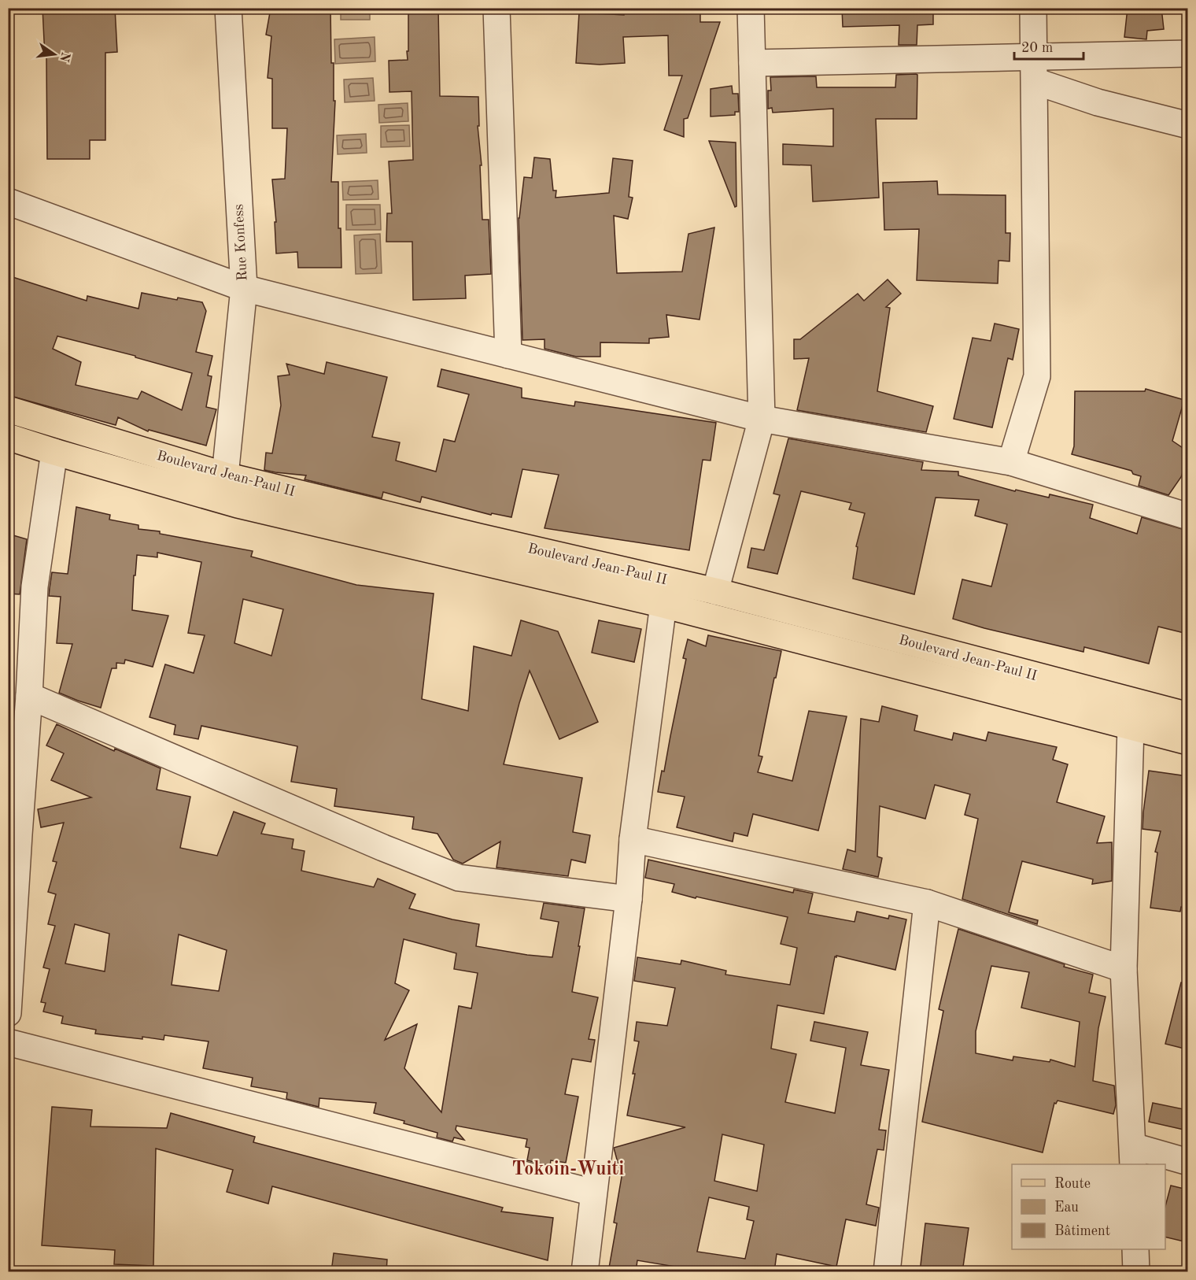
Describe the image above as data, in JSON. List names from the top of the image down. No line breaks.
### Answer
{"streets":{"main road":["Boulevard Jean-Paul II"],"street":["Rue Konfess"]},"crossings":[["Rue Konfess","Boulevard Jean-Paul II"]],"districts":["Tokoin-Wuiti"],"legend":["Route","Eau","Bâtiment"],"scale_bar":"20 m","north":"right"}
